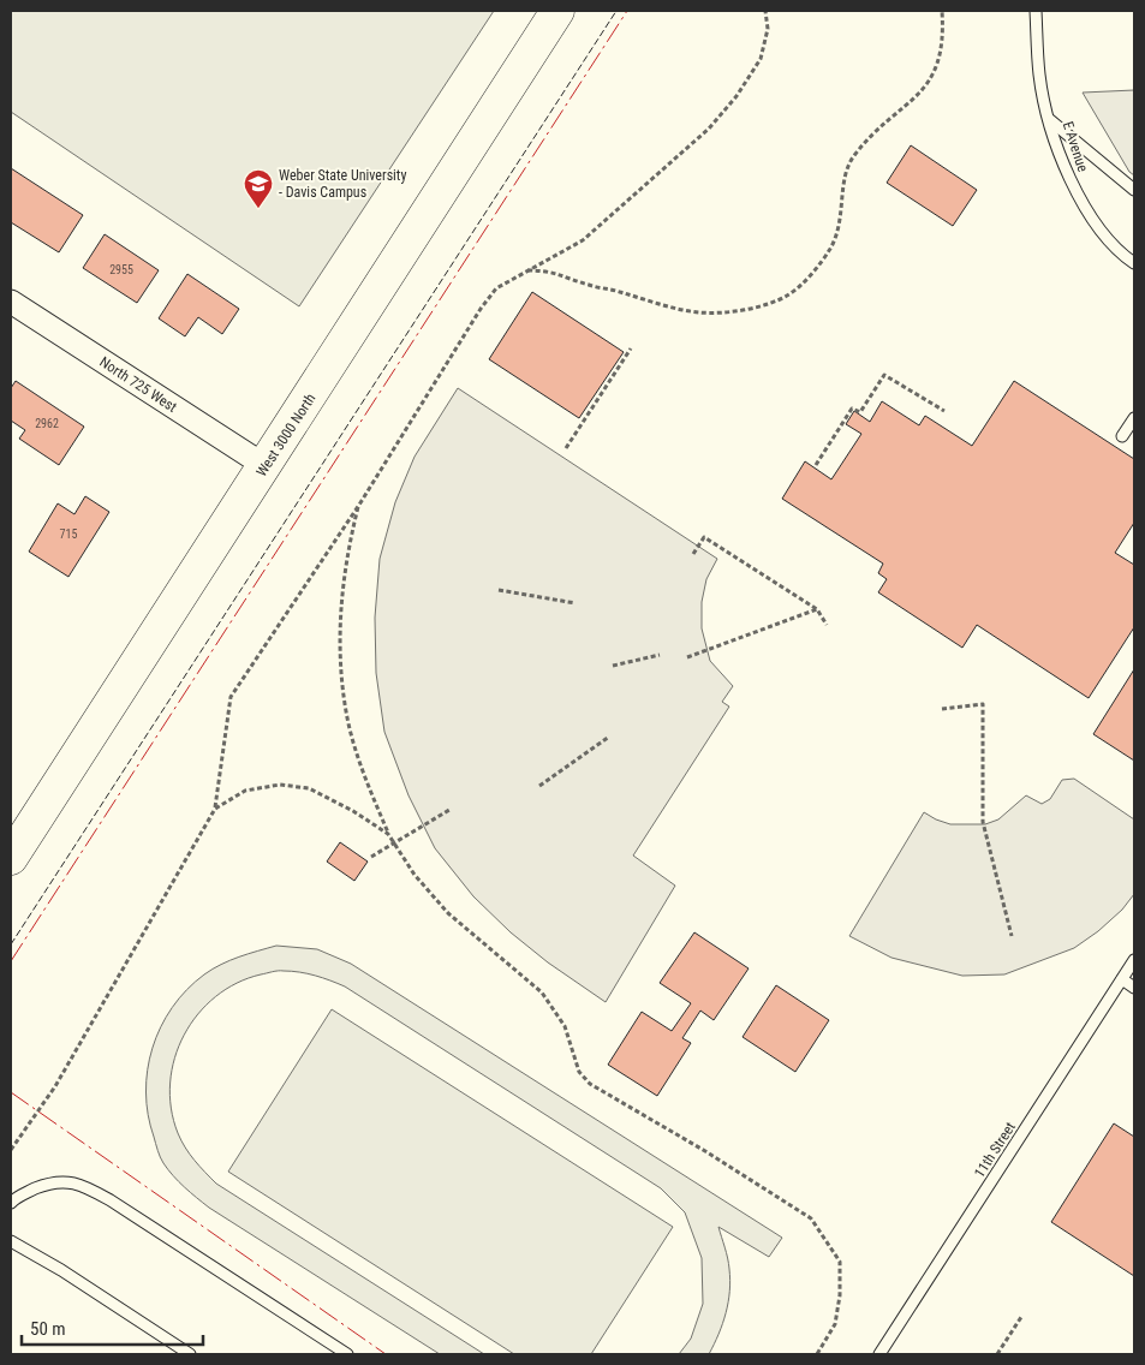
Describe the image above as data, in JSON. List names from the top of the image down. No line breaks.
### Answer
{"streets":{"main road":["West 3000 North"],"street":["North 725 West"],"lane":["E Avenue","11th Street"]},"crossings":[["North 725 West","West 3000 North"]],"places":{"school or university":["Weber State University - Davis Campus"]},"house_numbers":["2955","2962","715"],"scale_bar":"50 m"}
